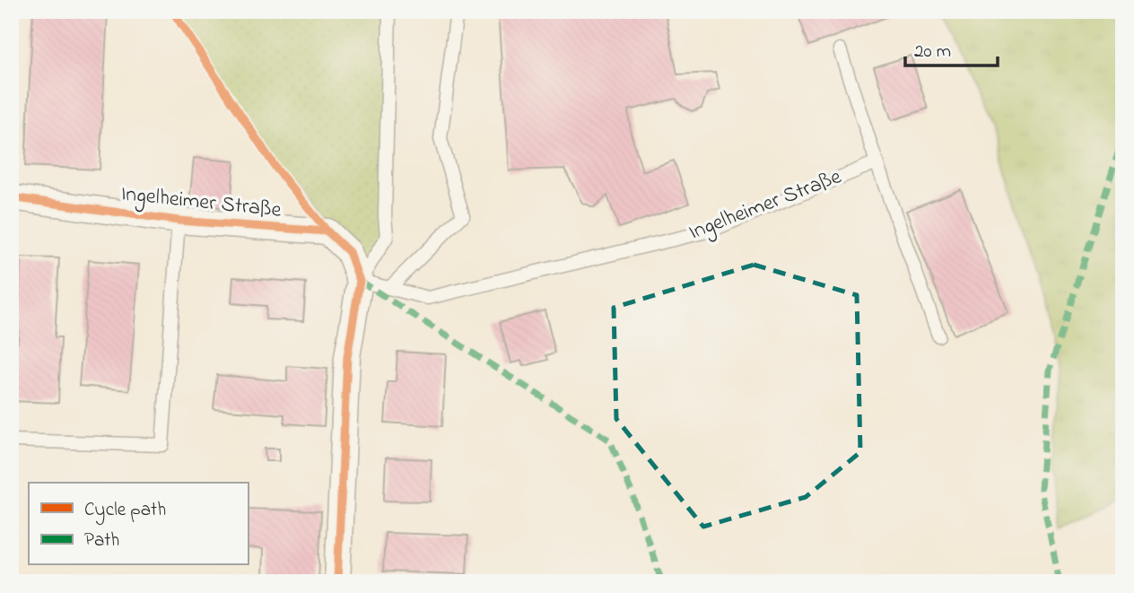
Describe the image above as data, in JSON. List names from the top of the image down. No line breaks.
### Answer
{"streets":{"street":["Ingelheimer Straße"]},"legend":["Cycle path","Path"],"scale_bar":"20 m"}
